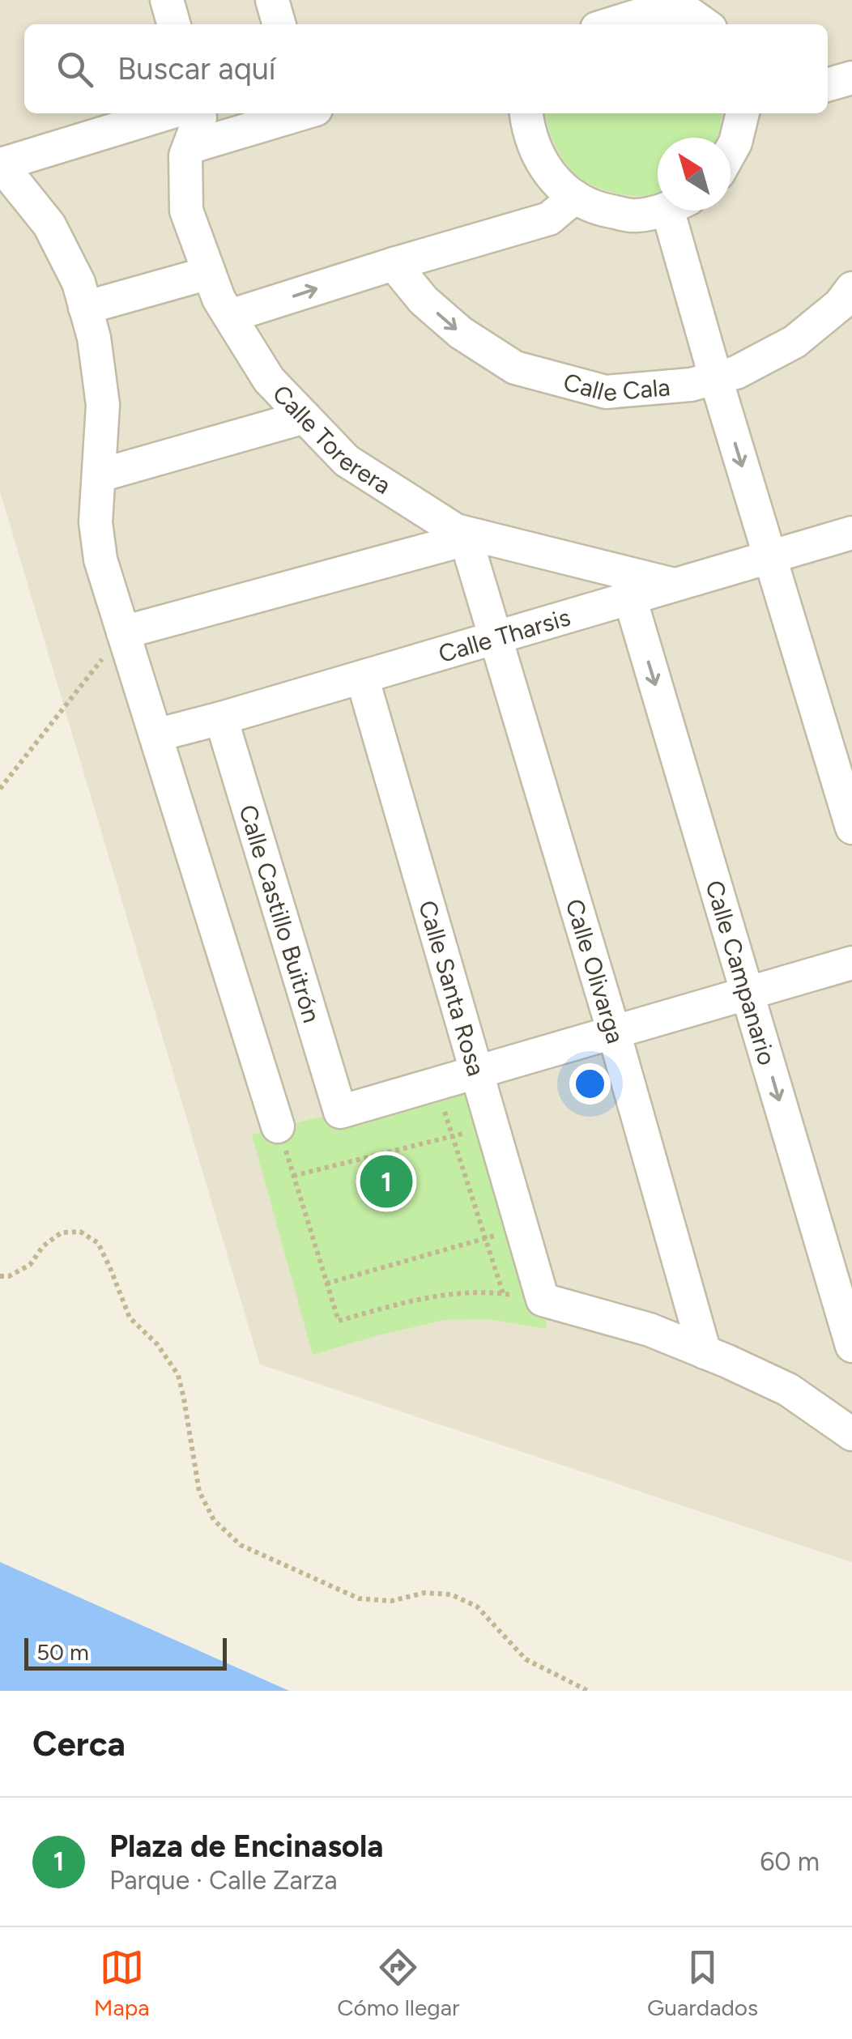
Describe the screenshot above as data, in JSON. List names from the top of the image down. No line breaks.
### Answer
{"streets":{"street":["Calle Cala","Calle Torerera","Calle Tharsis","Calle Castillo Buitrón","Calle Olivarga","Calle Campanario","Calle Santa Rosa"]},"crossings":[["Calle Torerera","Calle Tharsis"],["Calle Torerera","Calle Olivarga"],["Calle Tharsis","Calle Castillo Buitrón"],["Calle Tharsis","Calle Olivarga"],["Calle Tharsis","Calle Campanario"],["Calle Tharsis","Calle Santa Rosa"]],"one_way":["Calle Cala"],"scale_bar":"50 m","north":"top left","page":{"search":"Buscar aquí","pins":"1","scale":"50 m","heading":"Cerca","list":[{"mark":"1","name":"Plaza de Encinasola","note":"Parque · Calle Zarza","value":"60 m"}],"nav":["Mapa","Cómo llegar","Guardados"]}}
